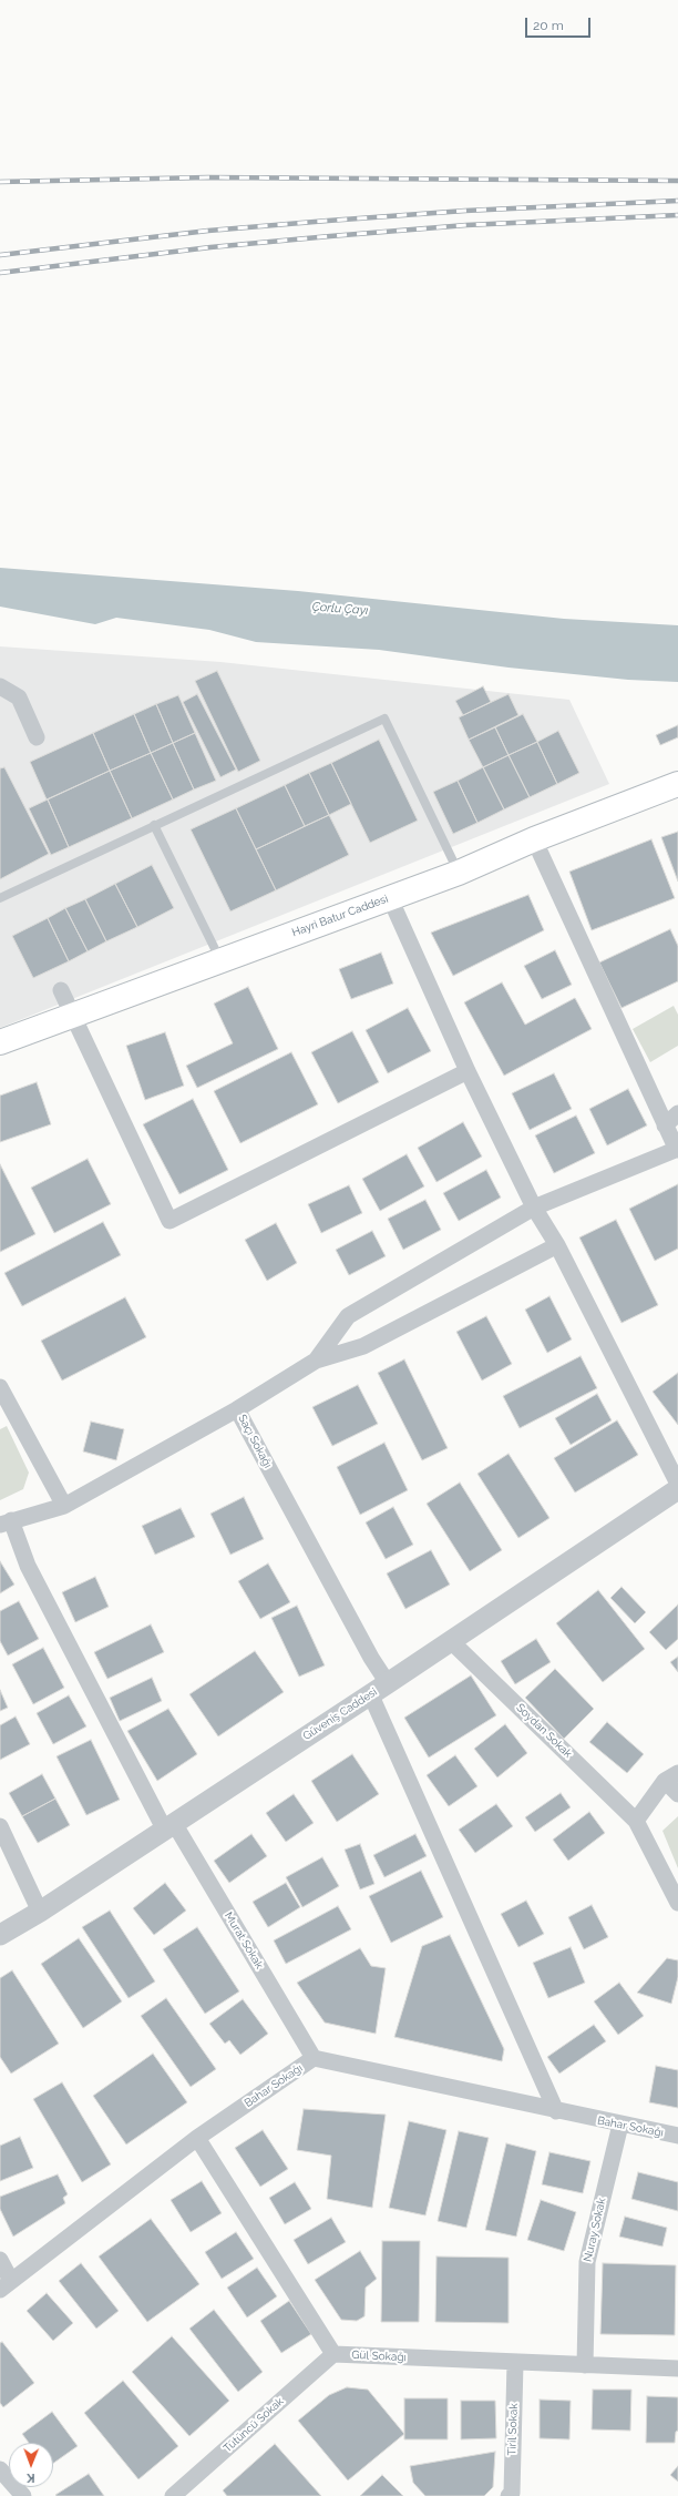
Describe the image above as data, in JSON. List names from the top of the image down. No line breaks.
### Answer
{"streets":{"main road":["Hayri Batur Caddesi"],"street":["Saçı Sokağı","Güveniş Caddesi","Soydan Sokak","Murat Sokak","Bahar Sokağı","Nuray Sokak","Gül Sokağı","Tütüncü Sokak","Tiril Sokak"]},"crossings":[["Saçı Sokağı","Güveniş Caddesi"],["Saçı Sokağı","Murat Sokak"],["Güveniş Caddesi","Soydan Sokak"],["Güveniş Caddesi","Murat Sokak"],["Murat Sokak","Bahar Sokağı"],["Bahar Sokağı","Nuray Sokak"],["Nuray Sokak","Gül Sokağı"],["Gül Sokağı","Tütüncü Sokak"],["Gül Sokağı","Tiril Sokak"]],"water":["Çorlu Çayı"],"scale_bar":"20 m","north":"bottom"}
